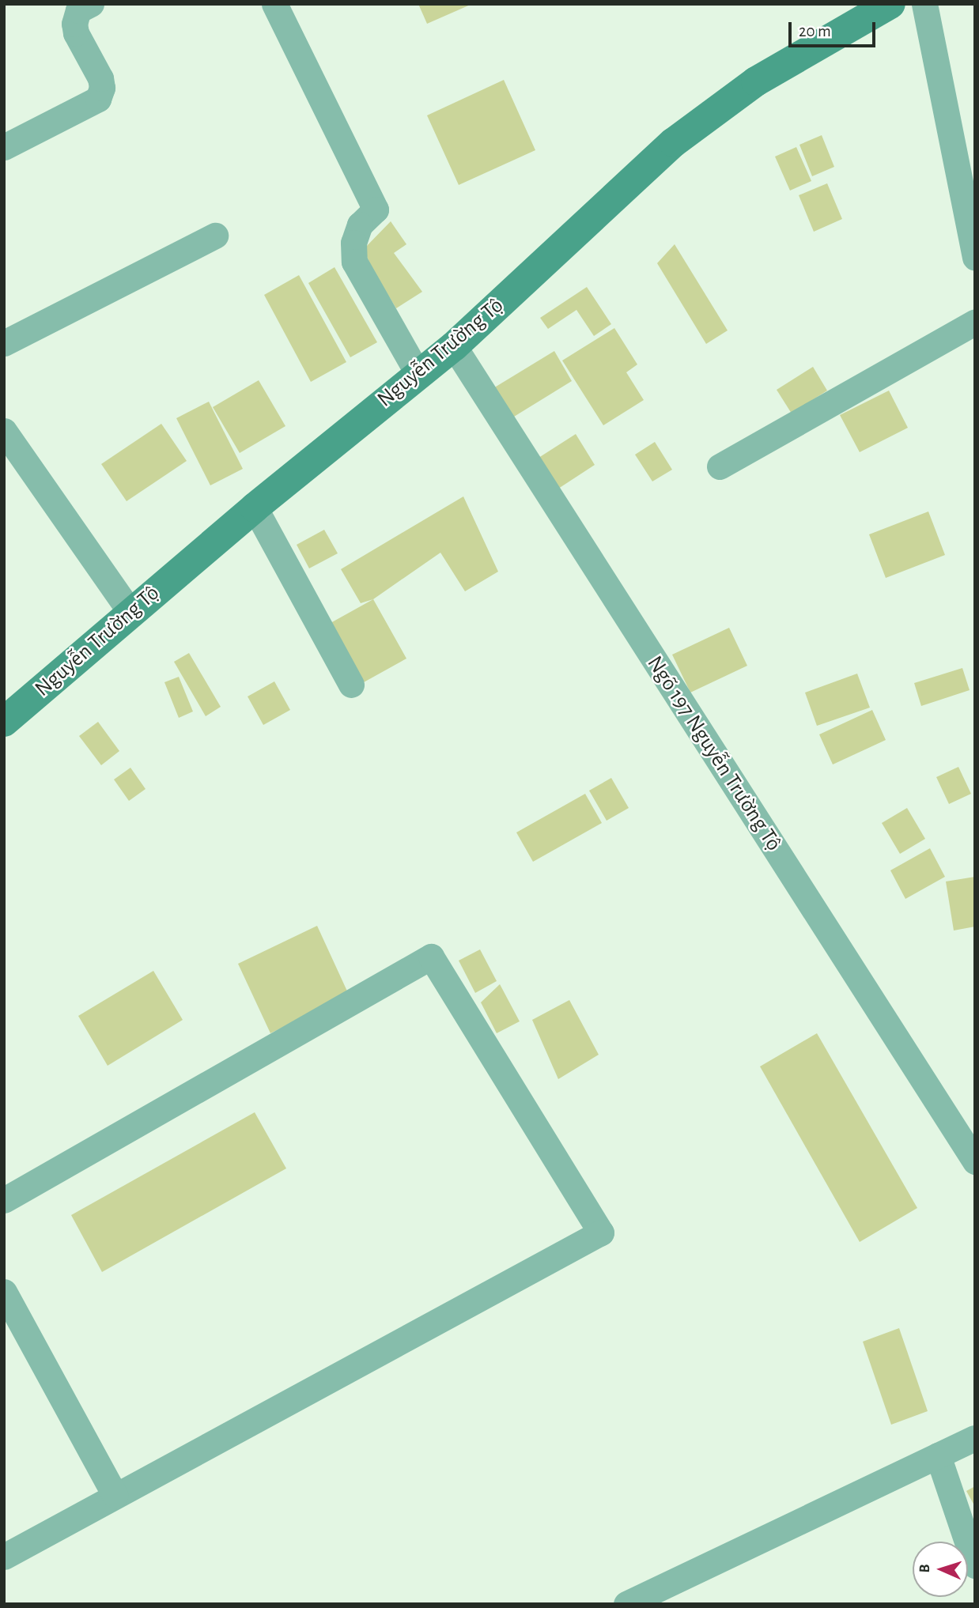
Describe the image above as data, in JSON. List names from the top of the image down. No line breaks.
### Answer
{"streets":{"main road":["Nguyễn Trường Tộ"],"street":["Ngõ 197 Nguyễn Trường Tộ"]},"crossings":[["Nguyễn Trường Tộ","Ngõ 197 Nguyễn Trường Tộ"]],"scale_bar":"20 m","north":"left"}
